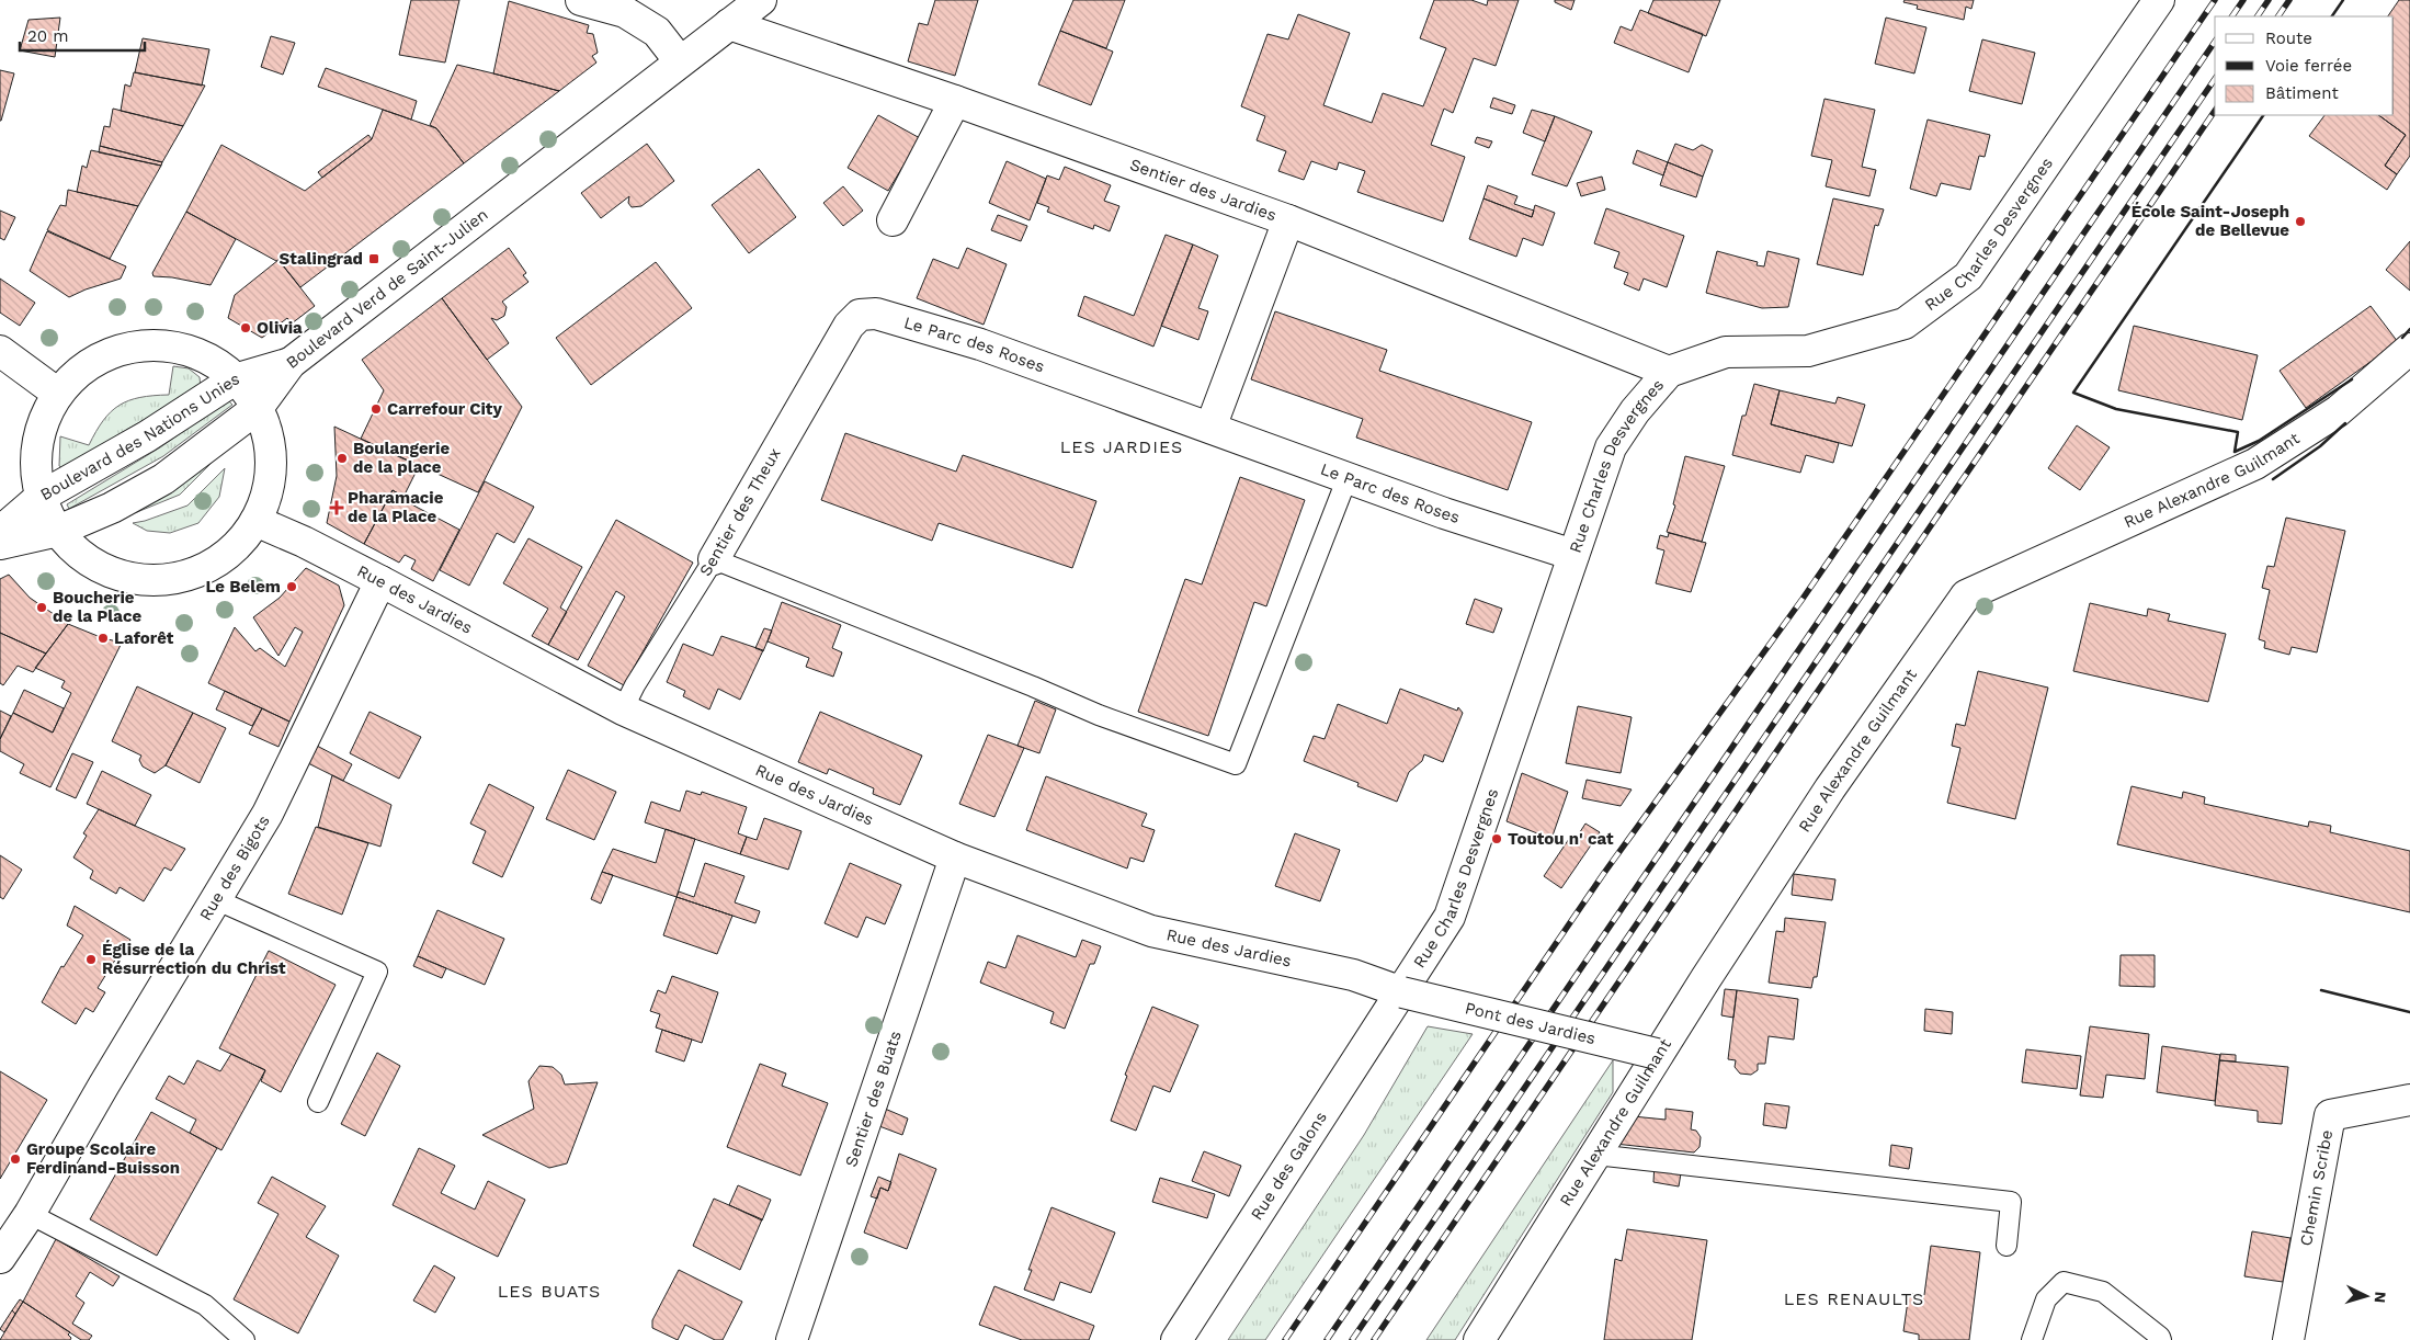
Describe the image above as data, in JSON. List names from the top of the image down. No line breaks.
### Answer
{"streets":{"street":["Sentier des Jardies","Rue Charles Desvergnes","Boulevard Verd de Saint-Julien","Le Parc des Roses","Boulevard des Nations Unies","Rue Alexandre Guilmant","Sentier des Theux","Rue des Jardies","Rue des Bigots","Pont des Jardies","Sentier des Buats","Rue des Galons","Chemin Scribe"]},"crossings":[["Sentier des Jardies","Rue Charles Desvergnes"],["Sentier des Jardies","Boulevard Verd de Saint-Julien"],["Rue Charles Desvergnes","Le Parc des Roses"],["Rue Charles Desvergnes","Rue des Jardies"],["Rue Charles Desvergnes","Pont des Jardies"],["Rue Charles Desvergnes","Rue des Galons"],["Boulevard Verd de Saint-Julien","Boulevard des Nations Unies"],["Le Parc des Roses","Sentier des Theux"],["Rue Alexandre Guilmant","Pont des Jardies"],["Sentier des Theux","Rue des Jardies"],["Rue des Jardies","Rue des Bigots"],["Rue des Jardies","Pont des Jardies"],["Rue des Jardies","Sentier des Buats"],["Rue des Jardies","Rue des Galons"],["Pont des Jardies","Rue des Galons"]],"districts":["LES JARDIES","LES BUATS","LES RENAULTS"],"places":{"other":["École Saint-Joseph de Bellevue","Olivia","Carrefour City","Boulangerie de la place","Le Belem","Boucherie de la Place","Laforêt","Toutou n' cat","Église de la Résurrection du Christ","Groupe Scolaire Ferdinand-Buisson"],"transit":["Stalingrad"],"health":["Pharamacie de la Place"]},"legend":["Route","Voie ferrée","Bâtiment"],"scale_bar":"20 m","north":"right"}
